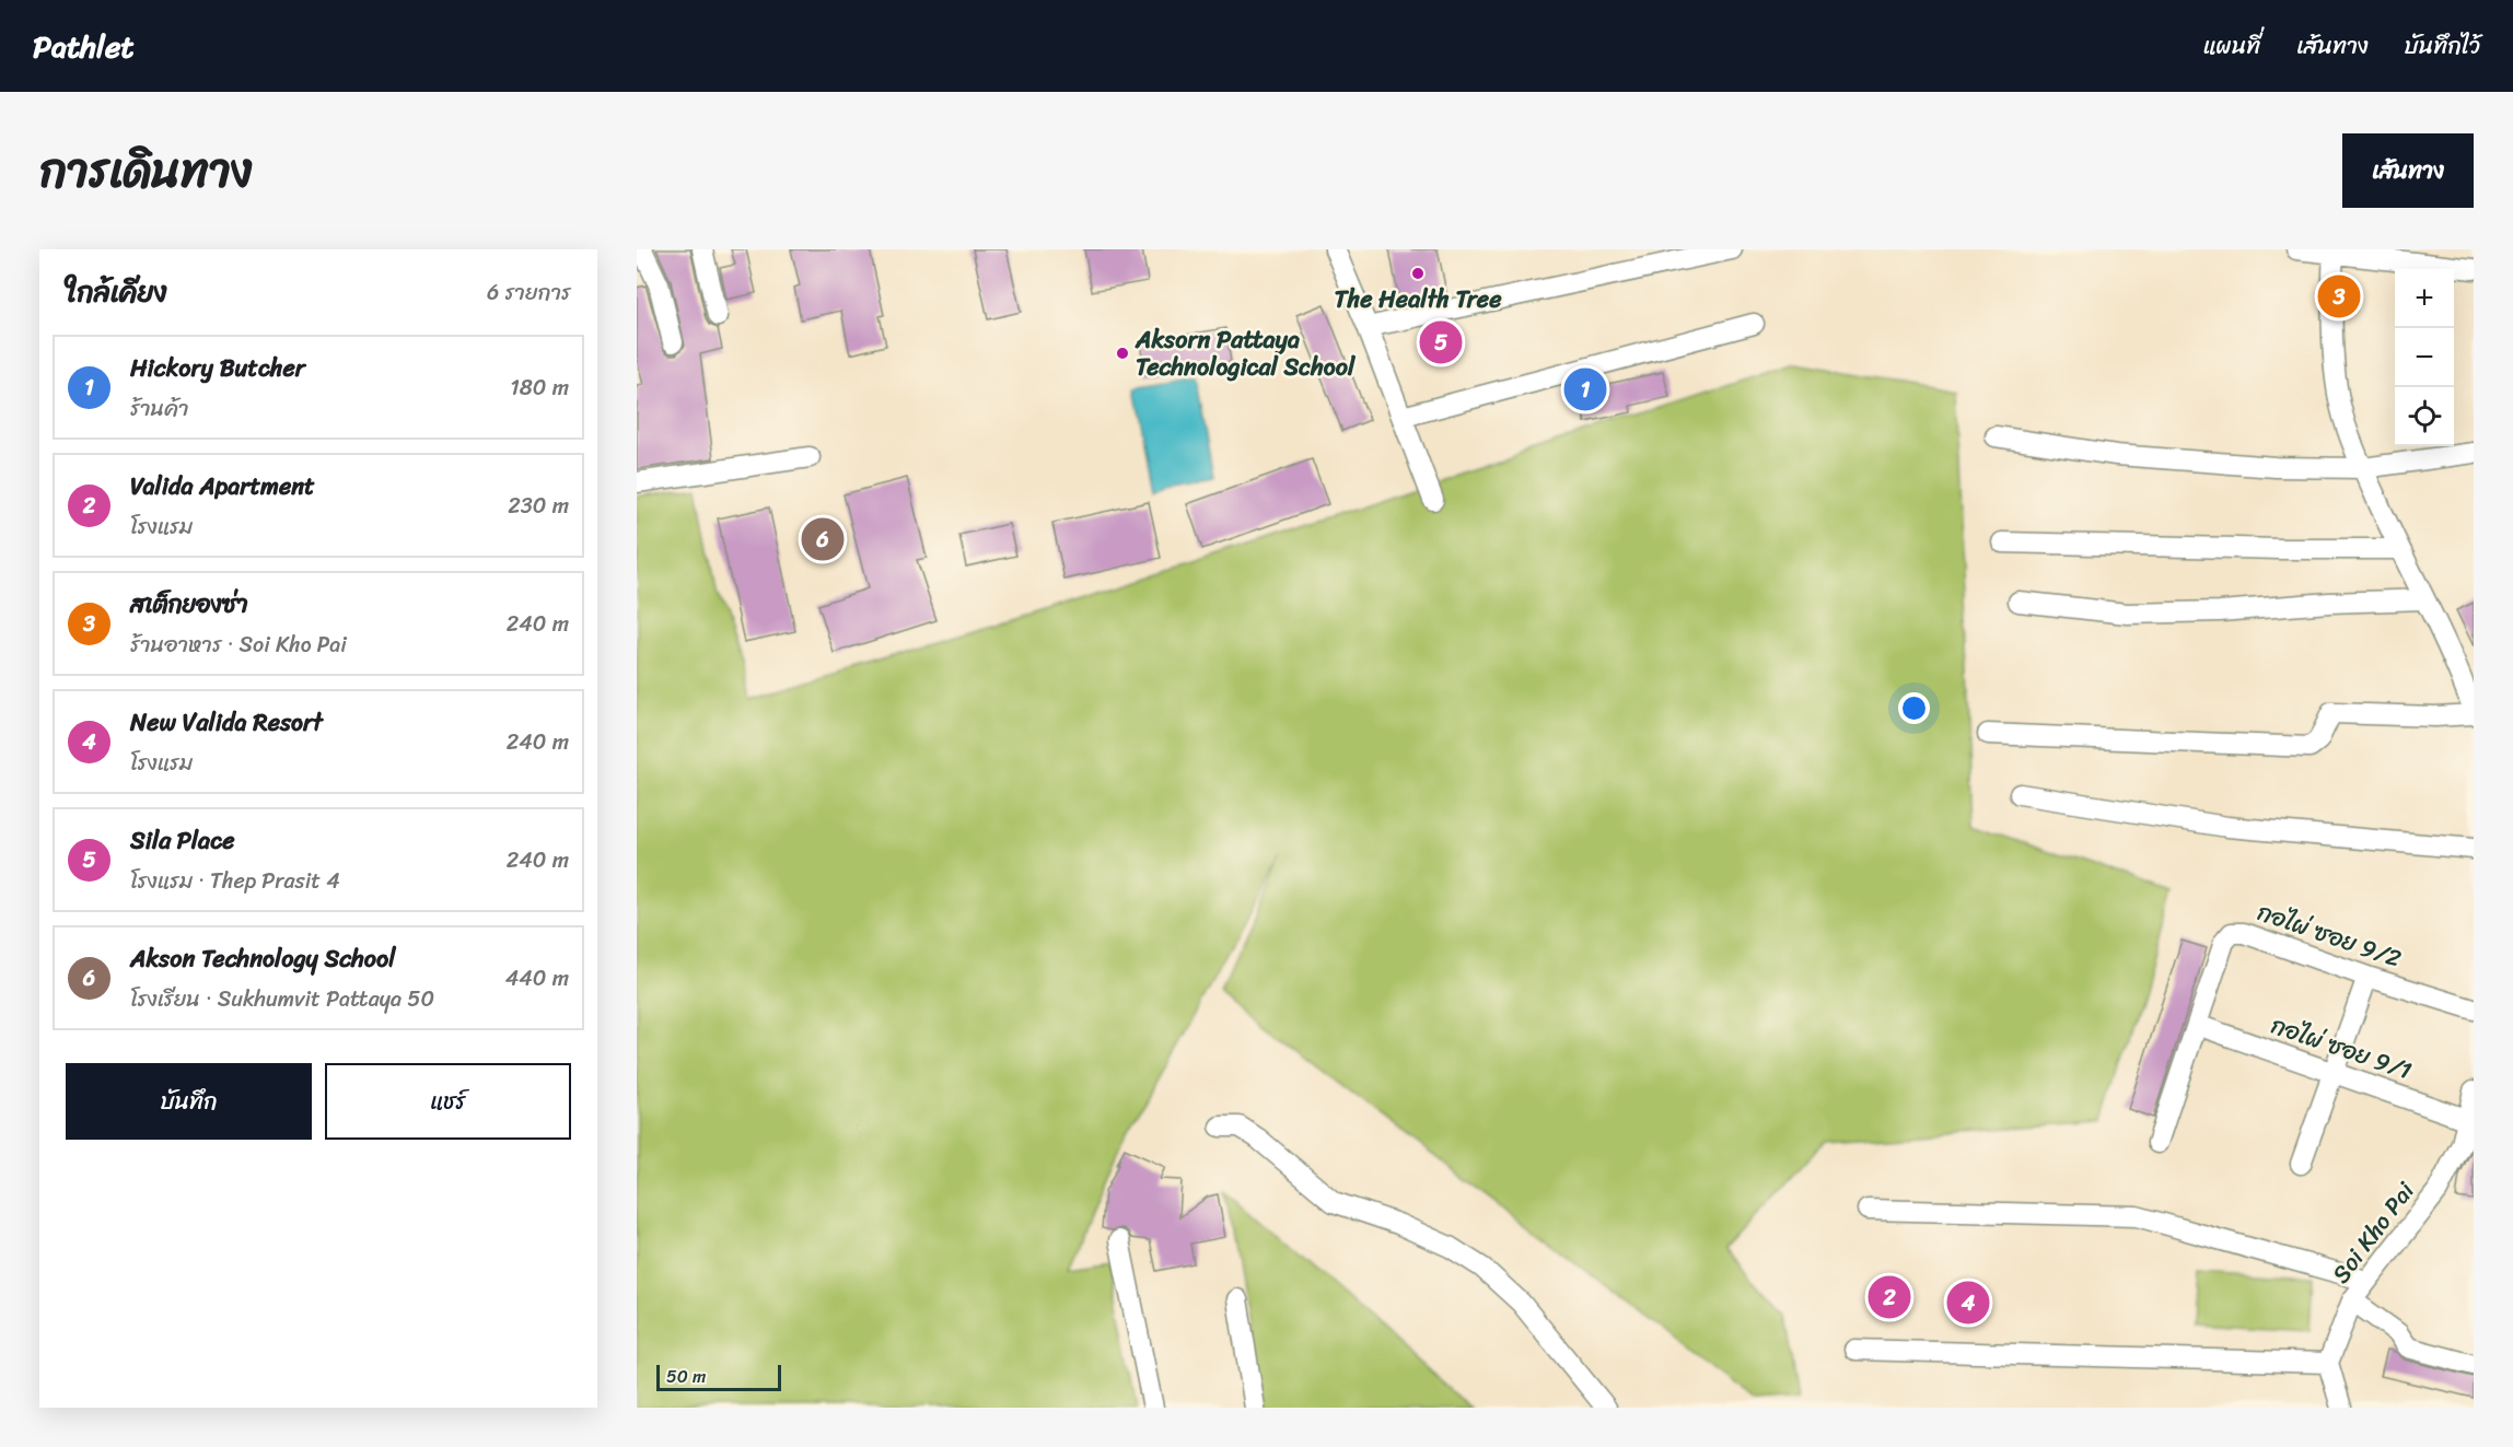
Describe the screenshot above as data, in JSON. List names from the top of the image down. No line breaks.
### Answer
{"streets":{"street":["กอไผ่ ซอย 9/2","กอไผ่ ซอย 9/1","Soi Kho Pai"]},"crossings":[["กอไผ่ ซอย 9/2","กอไผ่ ซอย 9/1"],["กอไผ่ ซอย 9/1","Soi Kho Pai"]],"places":["The Health Tree","Aksorn Pattaya Technological School"],"scale_bar":"50 m","page":{"header":"Pathlet","nav":["แผนที่","เส้นทาง","บันทึกไว้"],"title":"การเดินทาง","buttons":["เส้นทาง",["บันทึก","แชร์"]],"heading":["ใกล้เคียง","6 รายการ"],"map_buttons":["+","−"],"pins":["3","5","1","6","2","4"],"list":[{"mark":"1","name":"Hickory Butcher","note":"ร้านค้า","value":"180 m"},{"mark":"2","name":"Valida Apartment","note":"โรงแรม","value":"230 m"},{"mark":"3","name":"สเต็กยองซ่า","note":"ร้านอาหาร · Soi Kho Pai","value":"240 m"},{"mark":"4","name":"New Valida Resort","note":"โรงแรม","value":"240 m"},{"mark":"5","name":"Sila Place","note":"โรงแรม · Thep Prasit 4","value":"240 m"},{"mark":"6","name":"Akson Technology School","note":"โรงเรียน · Sukhumvit Pattaya 50","value":"440 m"}],"scale":"50 m"}}
